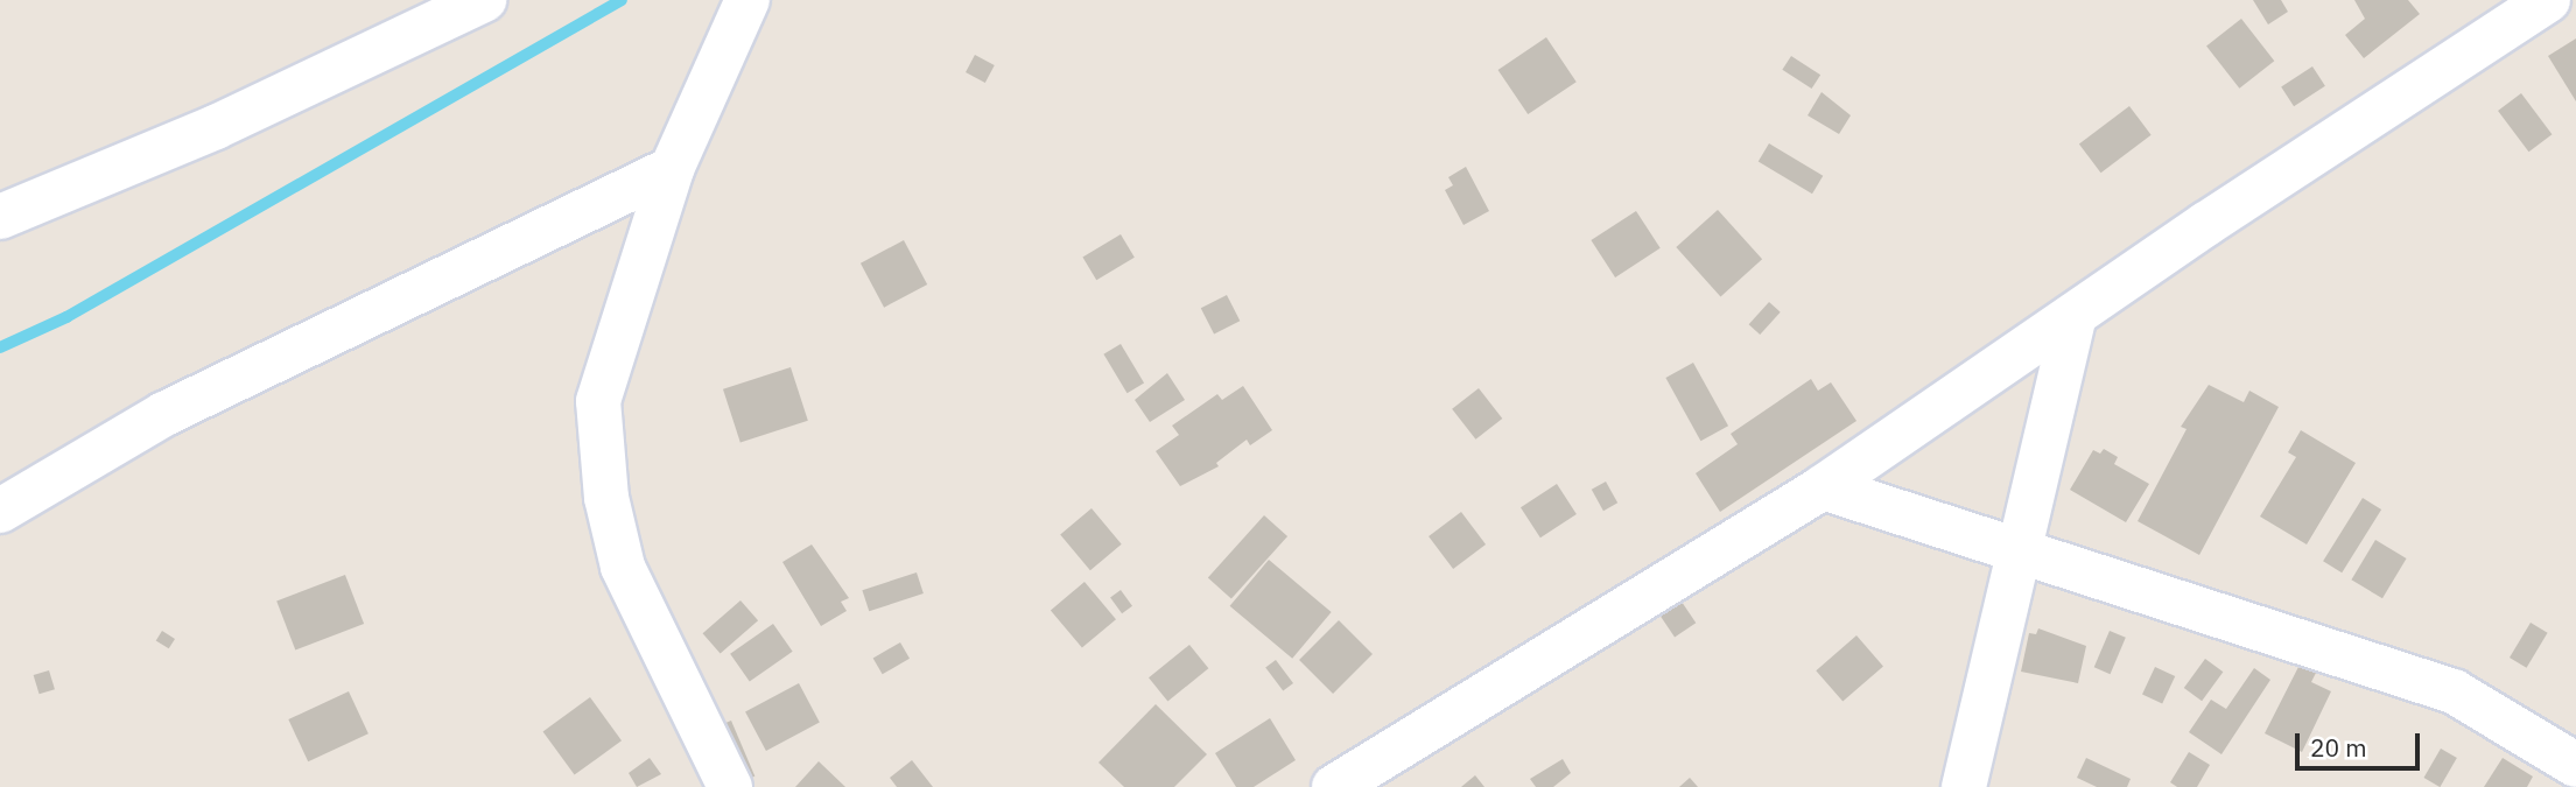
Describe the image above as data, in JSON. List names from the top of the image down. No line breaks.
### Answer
{"scale_bar":"20 m"}
